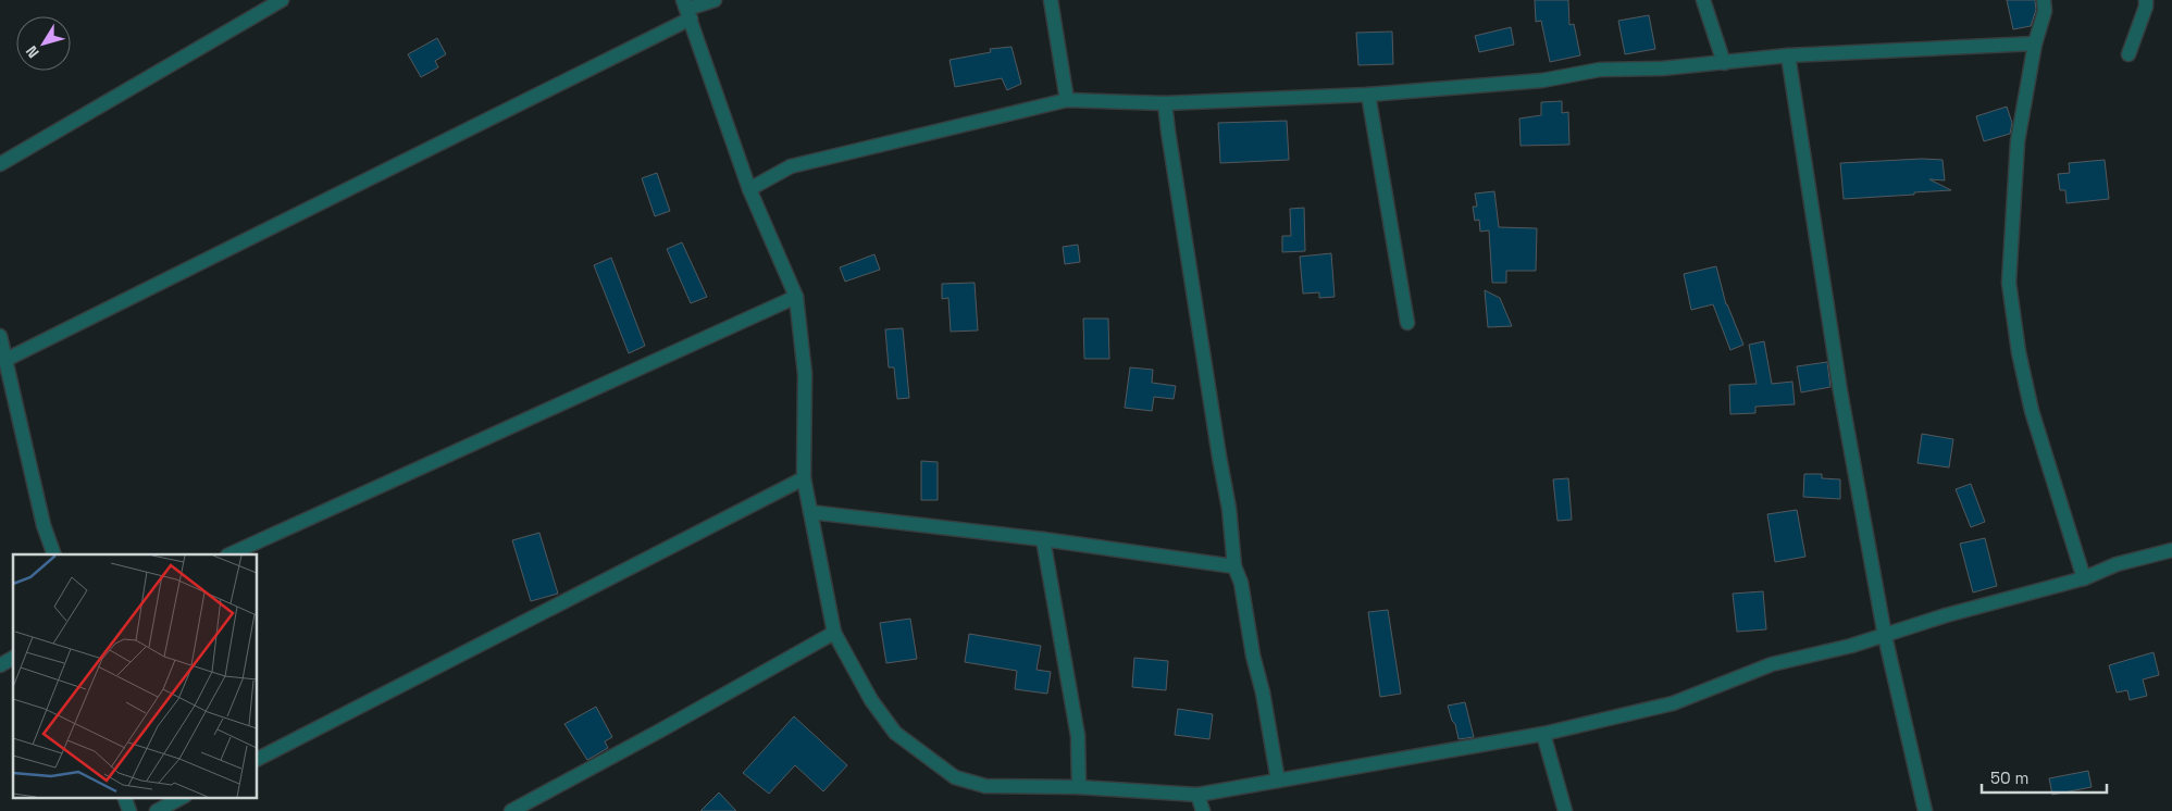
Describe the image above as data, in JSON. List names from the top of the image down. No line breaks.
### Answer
{"scale_bar":"50 m","north":"bottom left"}
